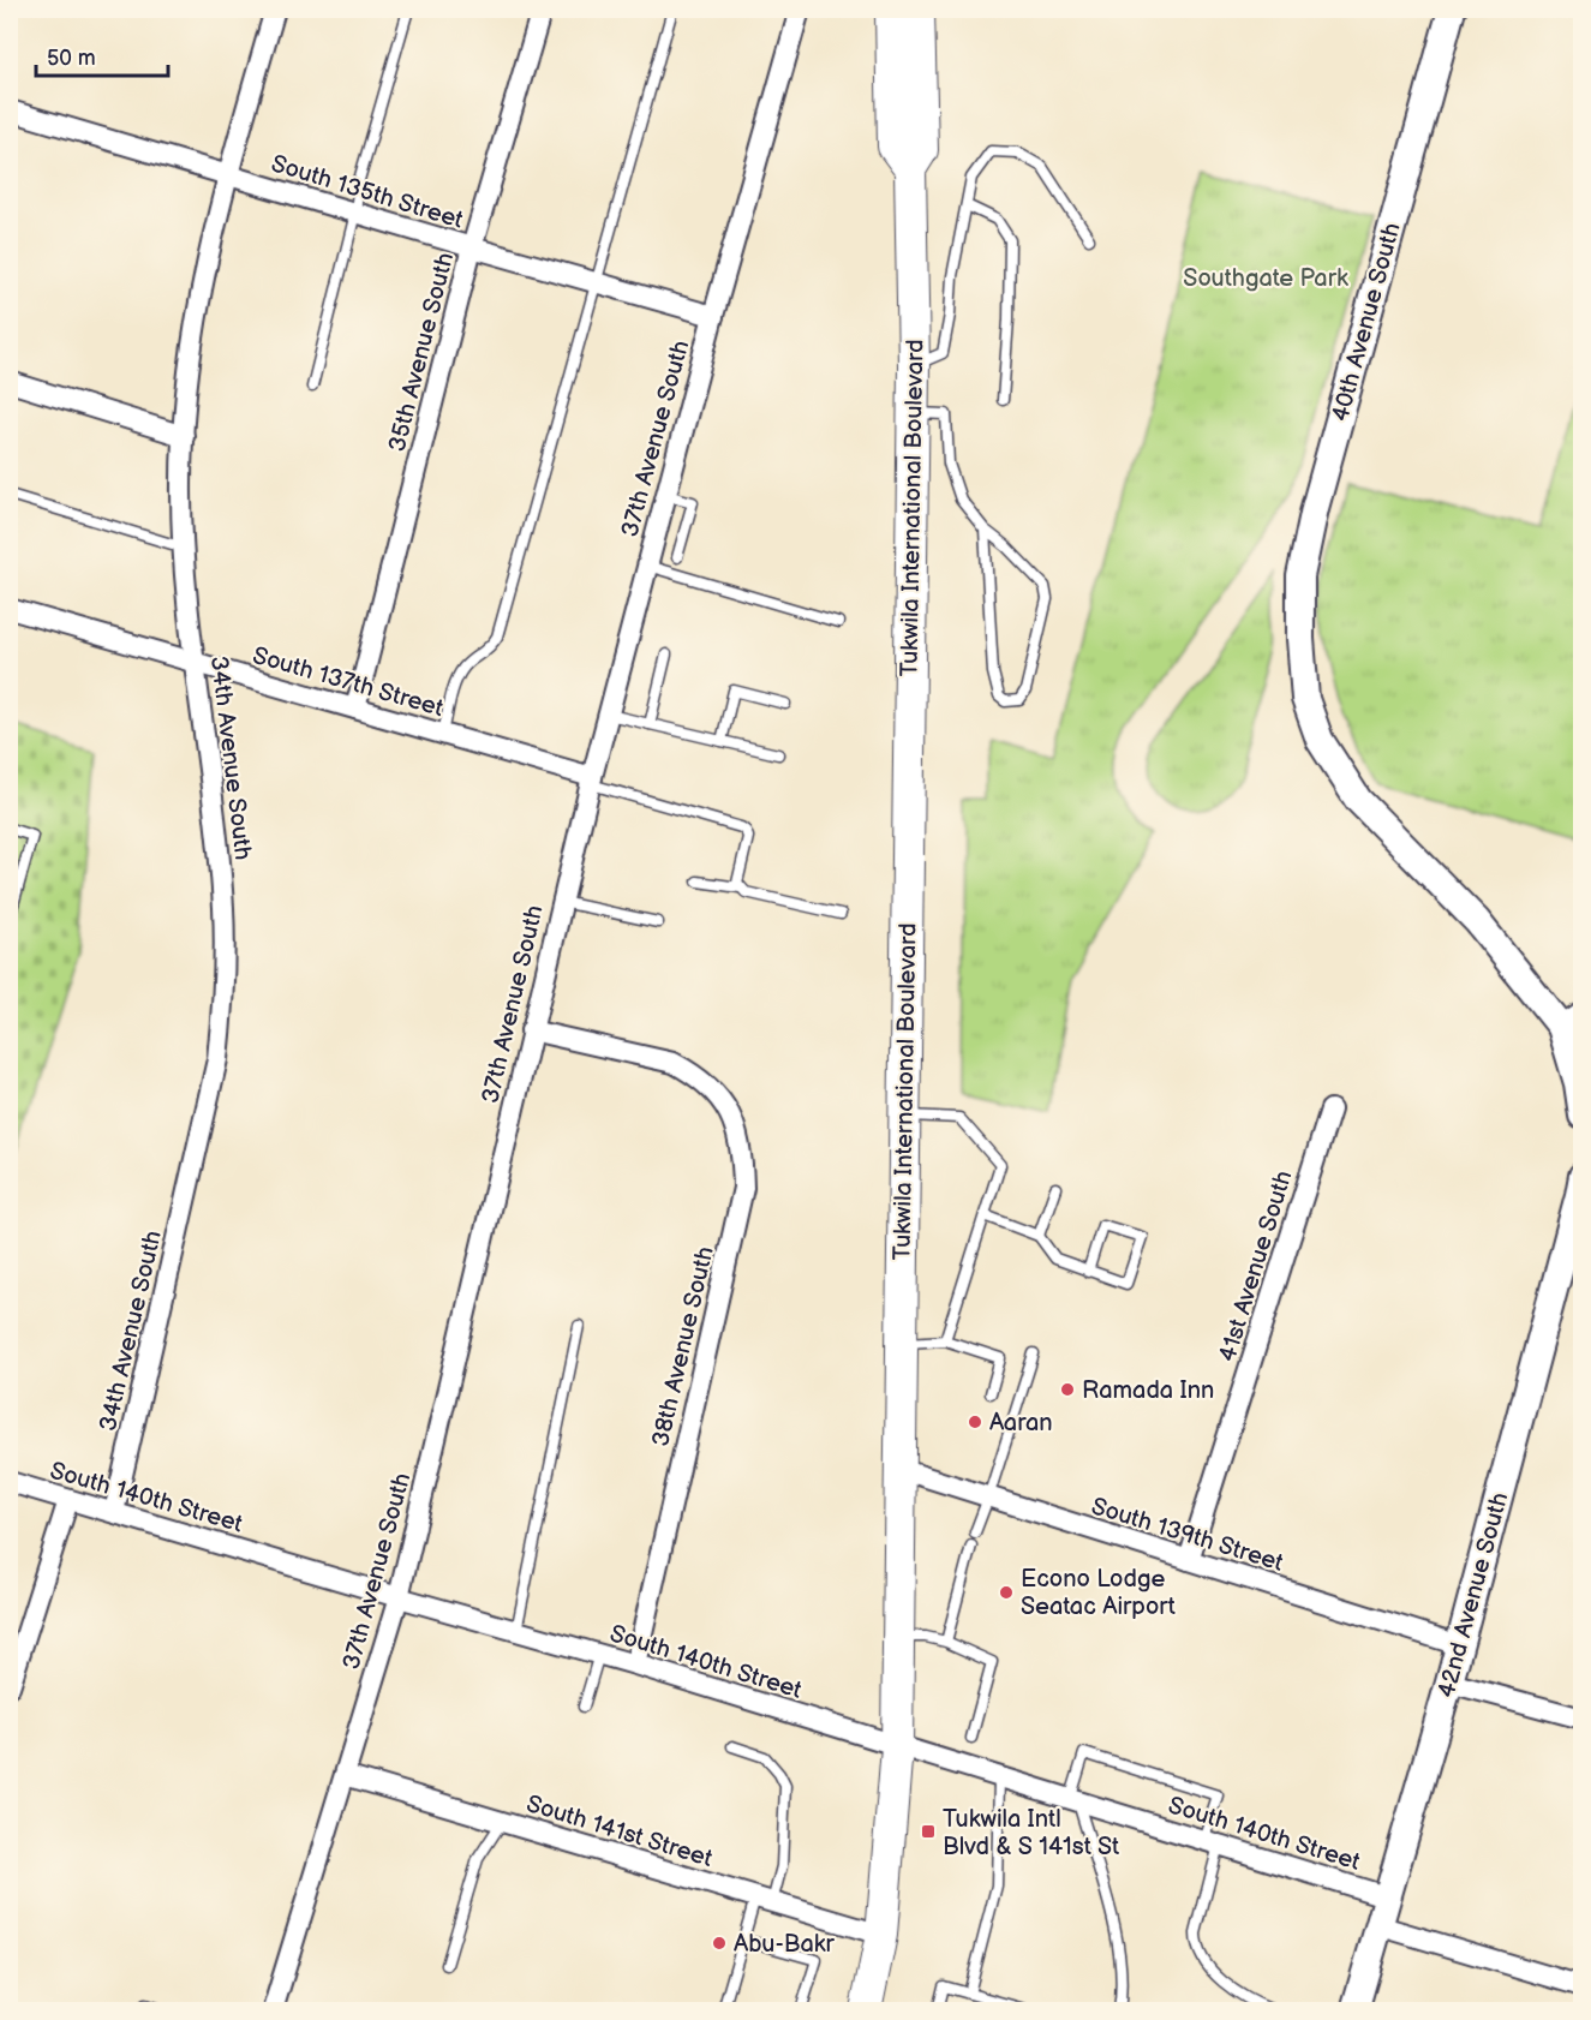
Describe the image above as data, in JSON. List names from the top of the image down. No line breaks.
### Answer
{"streets":{"main road":["Tukwila International Boulevard"],"street":["South 135th Street","40th Avenue South","35th Avenue South","37th Avenue South","South 137th Street","34th Avenue South","41st Avenue South","38th Avenue South","South 140th Street","South 139th Street","42nd Avenue South","South 141st Street"]},"crossings":[["South 135th Street","35th Avenue South"],["South 135th Street","37th Avenue South"],["South 135th Street","34th Avenue South"],["35th Avenue South","South 137th Street"],["37th Avenue South","South 137th Street"],["37th Avenue South","38th Avenue South"],["37th Avenue South","South 140th Street"],["37th Avenue South","South 141st Street"],["Tukwila International Boulevard","South 140th Street"],["Tukwila International Boulevard","South 139th Street"],["Tukwila International Boulevard","South 141st Street"],["South 137th Street","34th Avenue South"],["34th Avenue South","South 140th Street"],["41st Avenue South","South 139th Street"],["38th Avenue South","South 140th Street"],["South 140th Street","42nd Avenue South"],["South 139th Street","42nd Avenue South"]],"parks":["Southgate Park"],"places":{"other":["Ramada Inn","Aaran","Econo Lodge Seatac Airport","Abu-Bakr"],"transit":["Tukwila Intl Blvd & S 141st St"]},"scale_bar":"50 m"}
